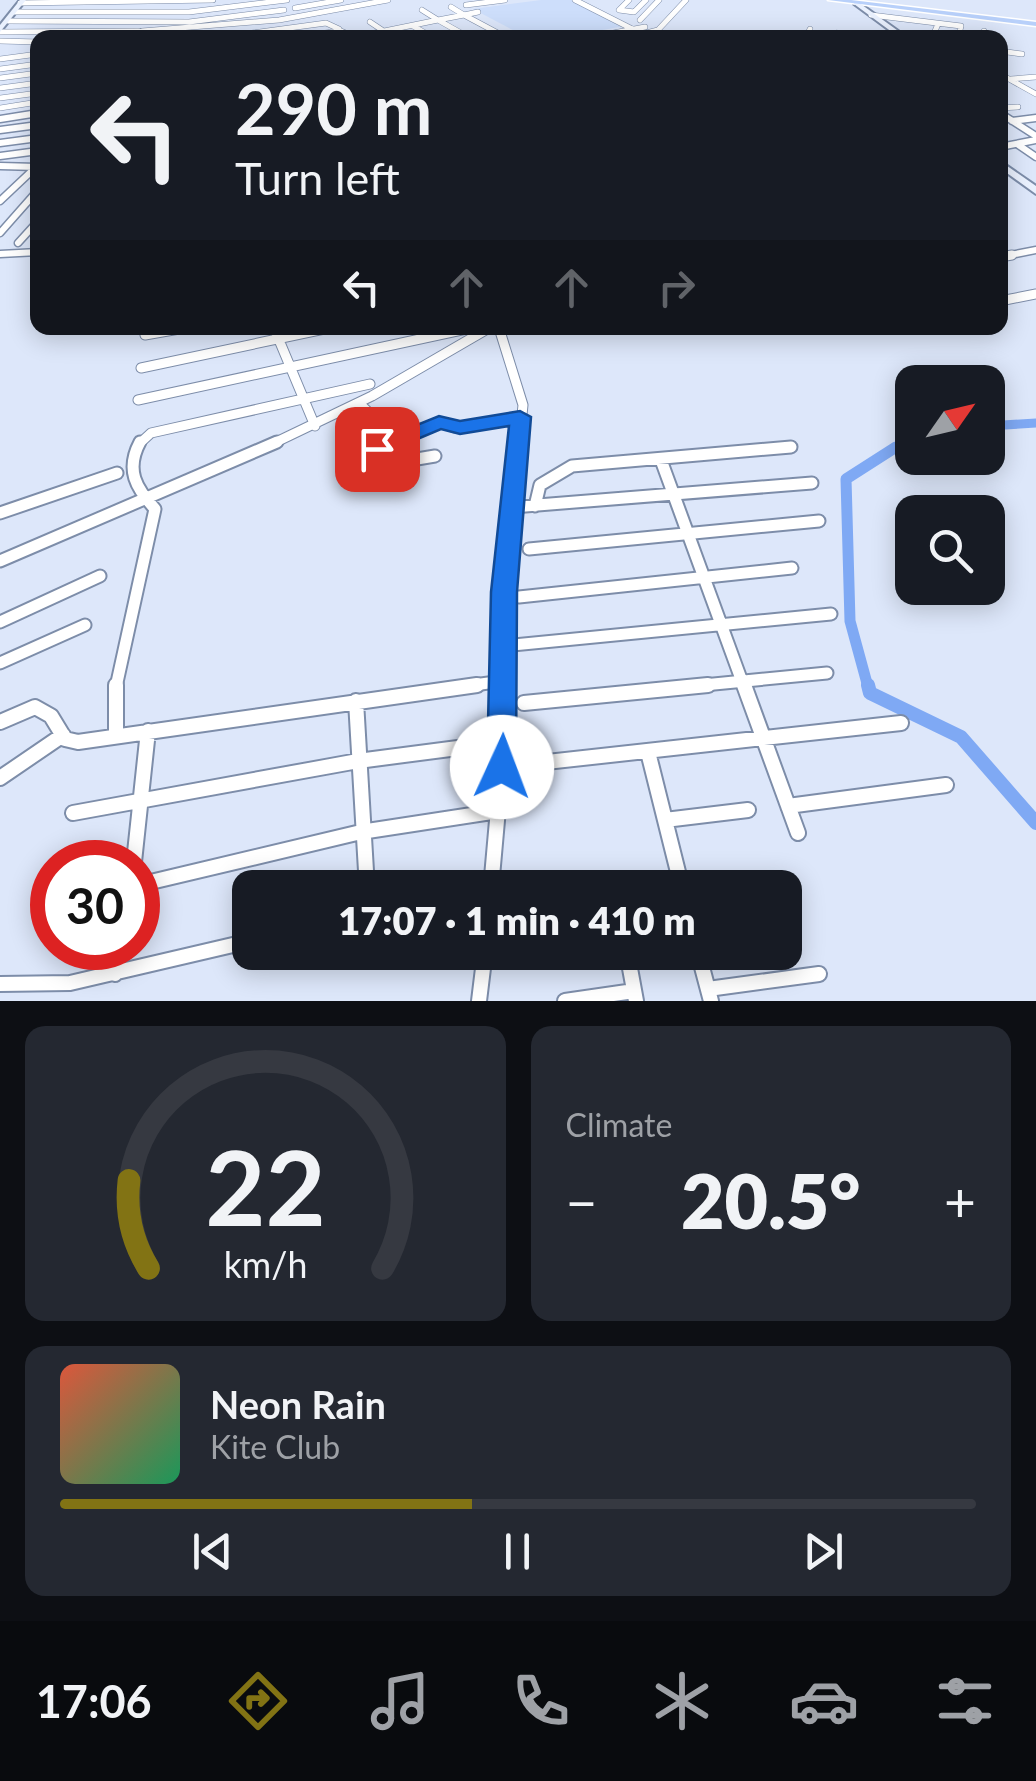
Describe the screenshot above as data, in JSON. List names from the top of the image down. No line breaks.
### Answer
{"north":"top right","page":{"turn":["290 m","Turn left"],"limit":"30","trip":"17:07 · 1 min · 410 m","tile":"Climate","heat":["−","20.5°","+"],"song":["Neon Rain","Kite Club"],"tabs":"17:06","gauge":["22","km/h"]}}
